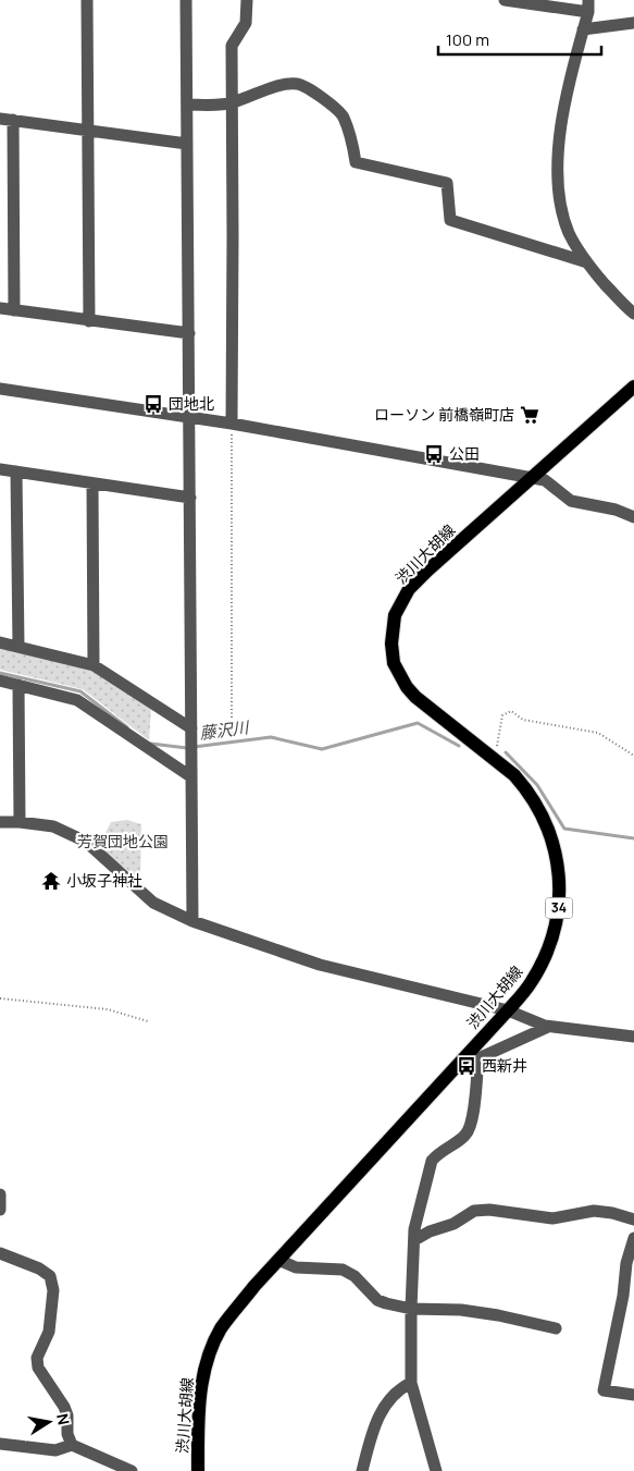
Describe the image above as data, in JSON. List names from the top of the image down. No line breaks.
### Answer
{"streets":{"main road":["渋川大胡線","34"]},"water":["藤沢川"],"parks":["芳賀団地公園"],"places":{"bus stop":["団地北","公田","西新井"],"supermarket":["ローソン 前橋嶺町店"],"temple":["小坂子神社"]},"scale_bar":"100 m","north":"right"}
